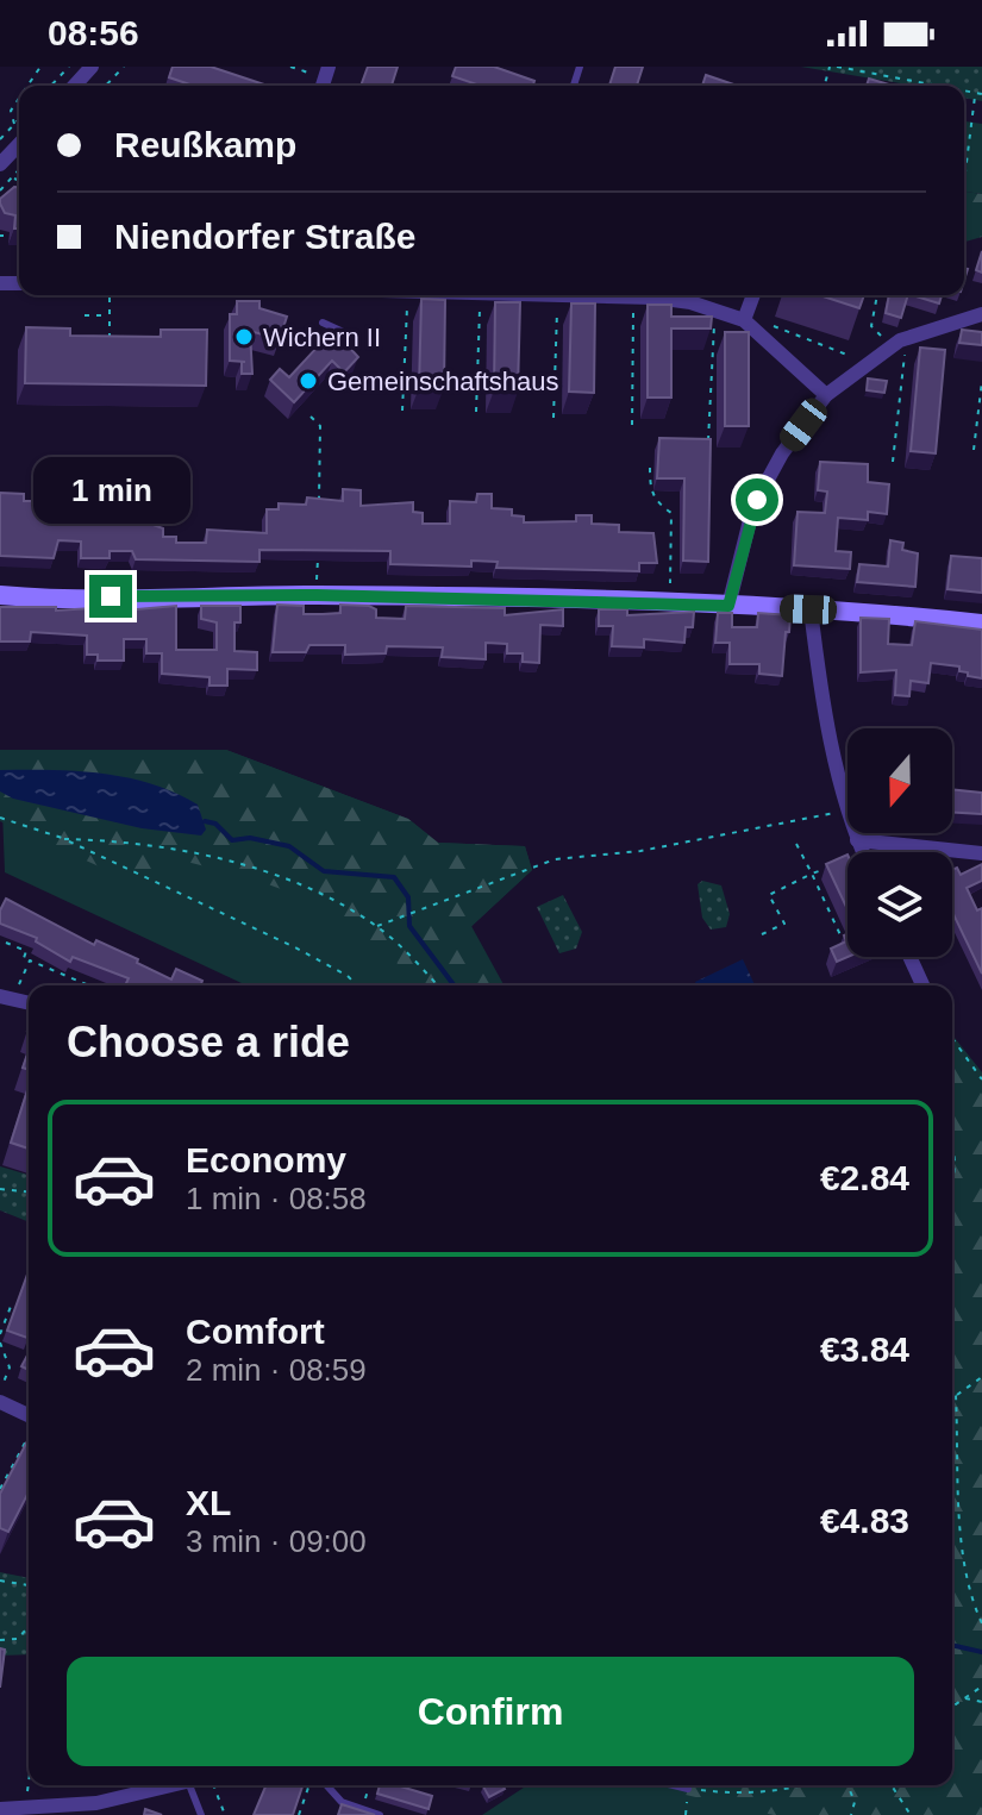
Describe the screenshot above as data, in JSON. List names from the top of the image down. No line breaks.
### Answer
{"places":["Wichern II","Gemeinschaftshaus"],"north":"bottom","page":{"status":"08:56","banner":["Reußkamp","Niendorfer Straße"],"bubble":"1 min","heading":"Choose a ride","list":[{"name":"Economy","note":"1 min · 08:58","value":"€2.84"},{"name":"Comfort","note":"2 min · 08:59","value":"€3.84"},{"name":"XL","note":"3 min · 09:00","value":"€4.83"}],"buttons":"Confirm"}}
